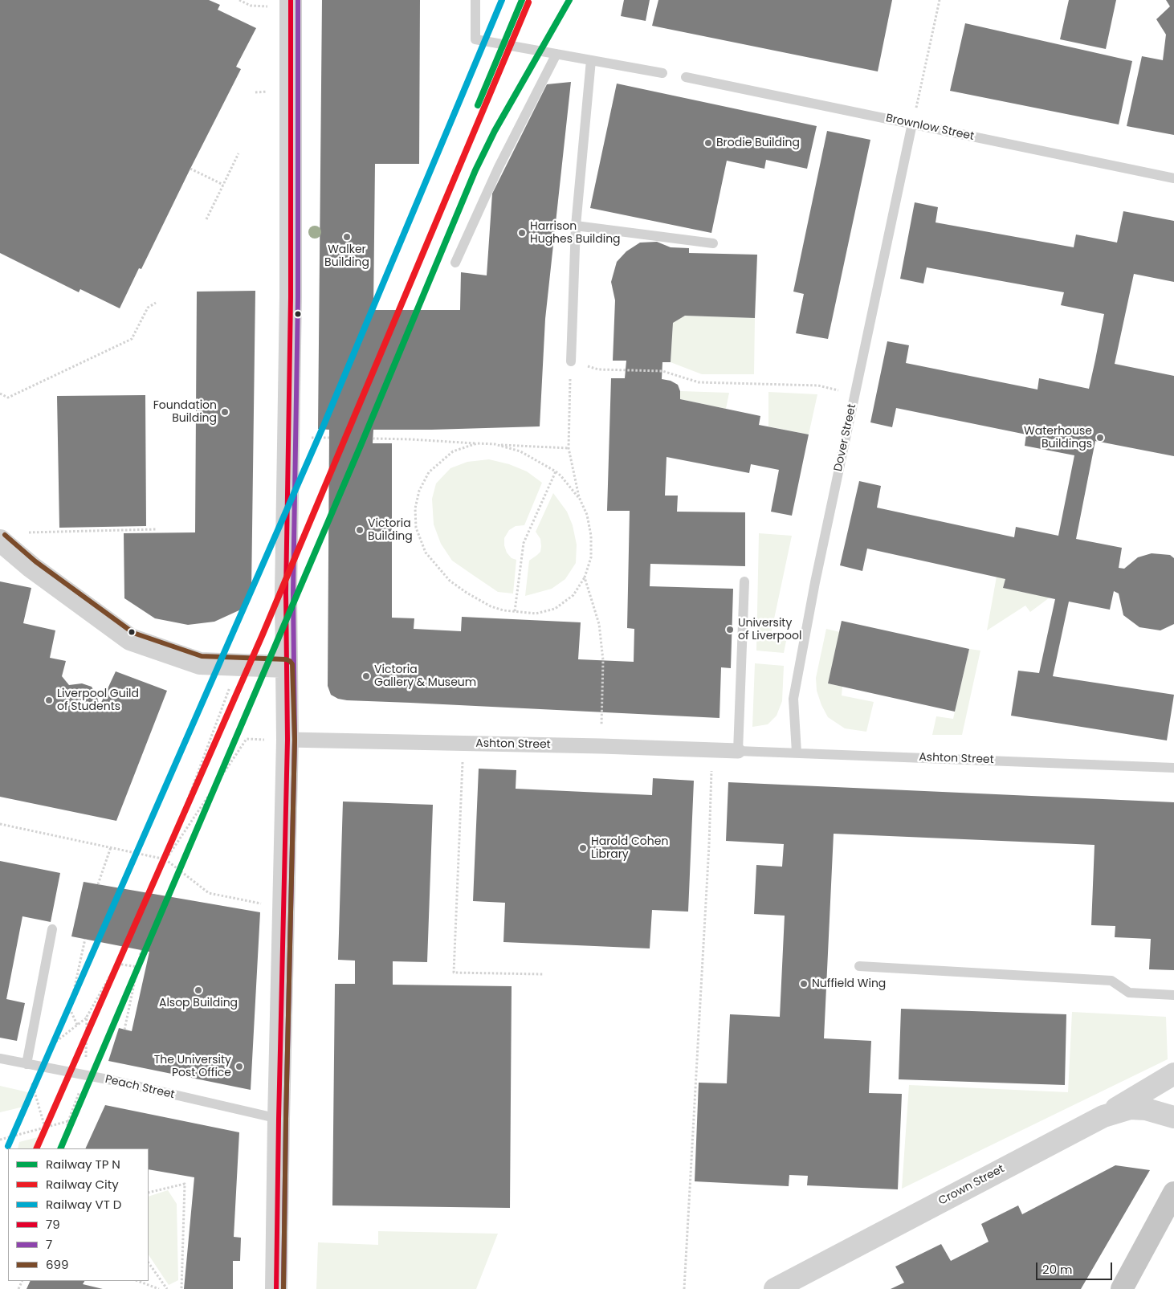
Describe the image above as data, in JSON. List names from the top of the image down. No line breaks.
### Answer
{"streets":{"street":["Ashton Street","Crown Street"],"lane":["Brownlow Street","Dover Street","Peach Street"]},"crossings":[["Brownlow Street","Dover Street"],["Dover Street","Ashton Street"]],"places":["Brodie Building","Harrison Hughes Building","Walker Building","Foundation Building","Waterhouse Buildings","Victoria Building","University of Liverpool","Victoria Gallery & Museum","Liverpool Guild of Students","Harold Cohen Library","Nuffield Wing","Alsop Building","The University Post Office"],"lines":["transit line 79","transit line 7","rail line City","transit line 699"],"legend":["Railway TP N","Railway City","Railway VT D","79","7","699"],"scale_bar":"20 m"}
